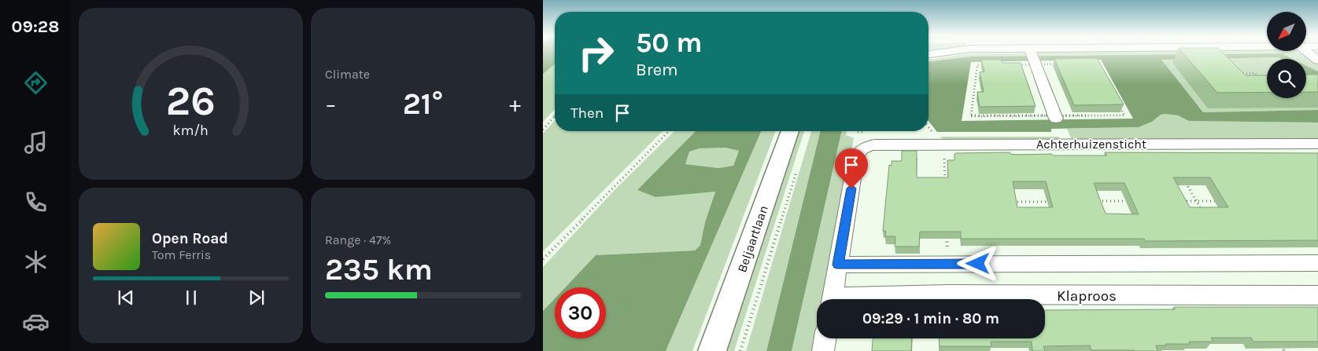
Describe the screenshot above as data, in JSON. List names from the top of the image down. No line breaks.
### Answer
{"streets":{"street":["Achterhuizensticht","Beljaartlaan","Klaproos"]},"north":"bottom left","page":{"tabs":"09:28","tile":["Climate",["Range · 47%","235 km"]],"turn":["50 m","Brem"],"heat":["−","21°","+"],"then":"Then","song":["Open Road","Tom Ferris"],"limit":"30","trip":"09:29 · 1 min · 80 m","gauge":["26","km/h"]}}
